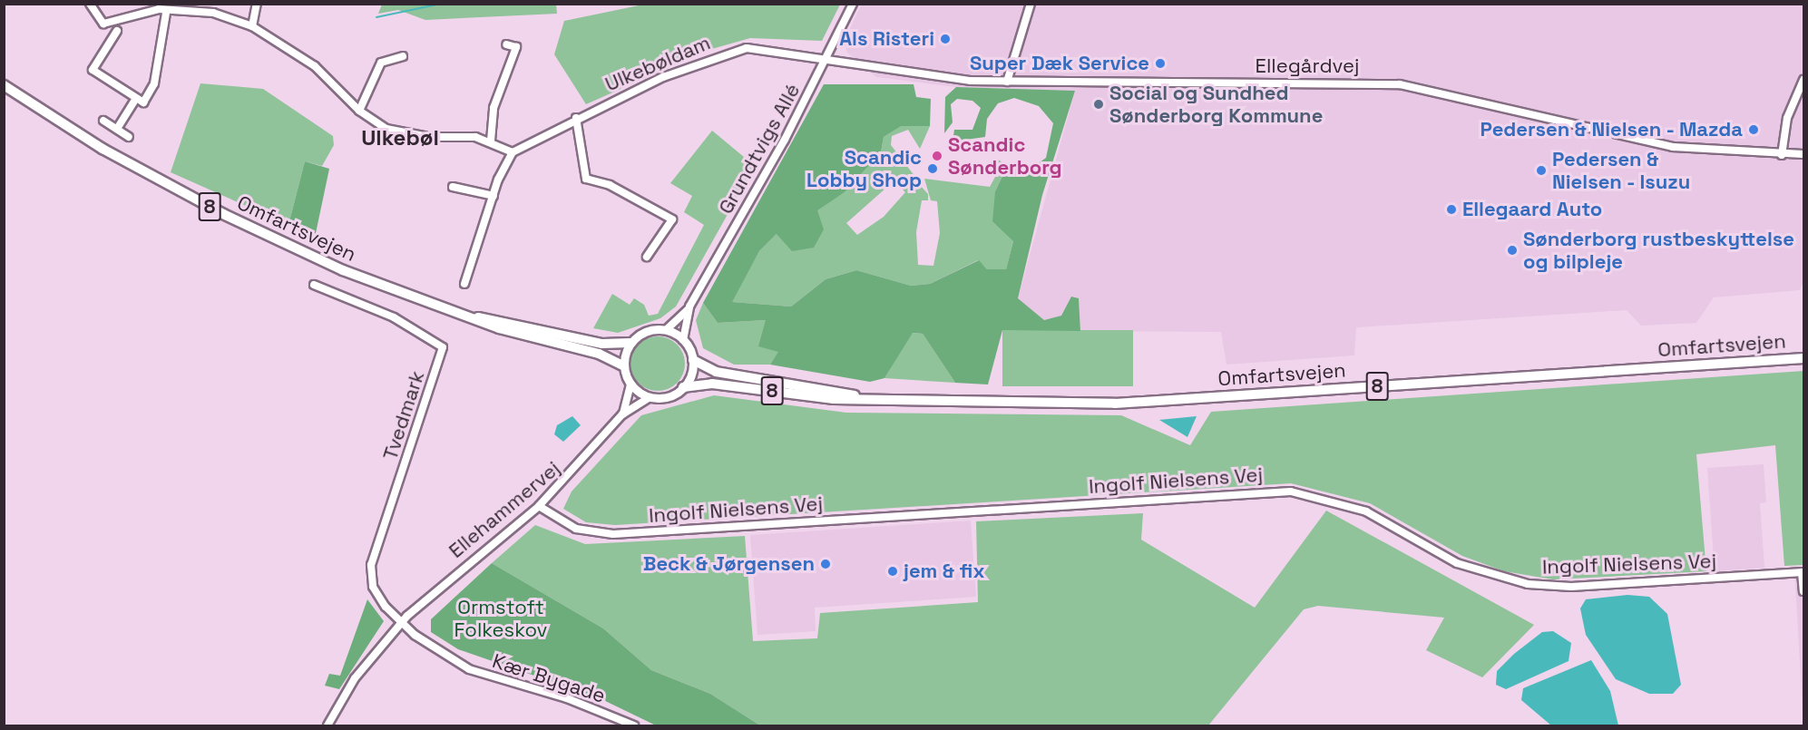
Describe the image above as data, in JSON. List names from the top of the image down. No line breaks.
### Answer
{"streets":{"highway":["8","Omfartsvejen"],"street":["Ulkebøldam","Ellegårdvej","Grundtvigs Allé","Tvedmark","Ingolf Nielsens Vej","Ellehammervej","Kær Bygade"]},"crossings":[["Ulkebøldam","Ellegårdvej"],["Ulkebøldam","Grundtvigs Allé"],["Ellegårdvej","Grundtvigs Allé"],["Grundtvigs Allé","8"],["Grundtvigs Allé","Omfartsvejen"],["Grundtvigs Allé","Ellehammervej"],["8","Omfartsvejen"],["8","Ellehammervej"],["Omfartsvejen","Ellehammervej"],["Tvedmark","Ellehammervej"],["Tvedmark","Kær Bygade"],["Ingolf Nielsens Vej","Ellehammervej"],["Ellehammervej","Kær Bygade"]],"districts":["Ulkebøl"],"parks":["Ormstoft Folkeskov"],"places":["Als Risteri","Super Dæk Service","Social og Sundhed Sønderborg Kommune","Pedersen & Nielsen - Mazda","Scandic Sønderborg","Scandic Lobby Shop","Pedersen & Nielsen - Isuzu","Ellegaard Auto","Sønderborg rustbeskyttelse og bilpleje","Beck & Jørgensen","jem & fix"]}
